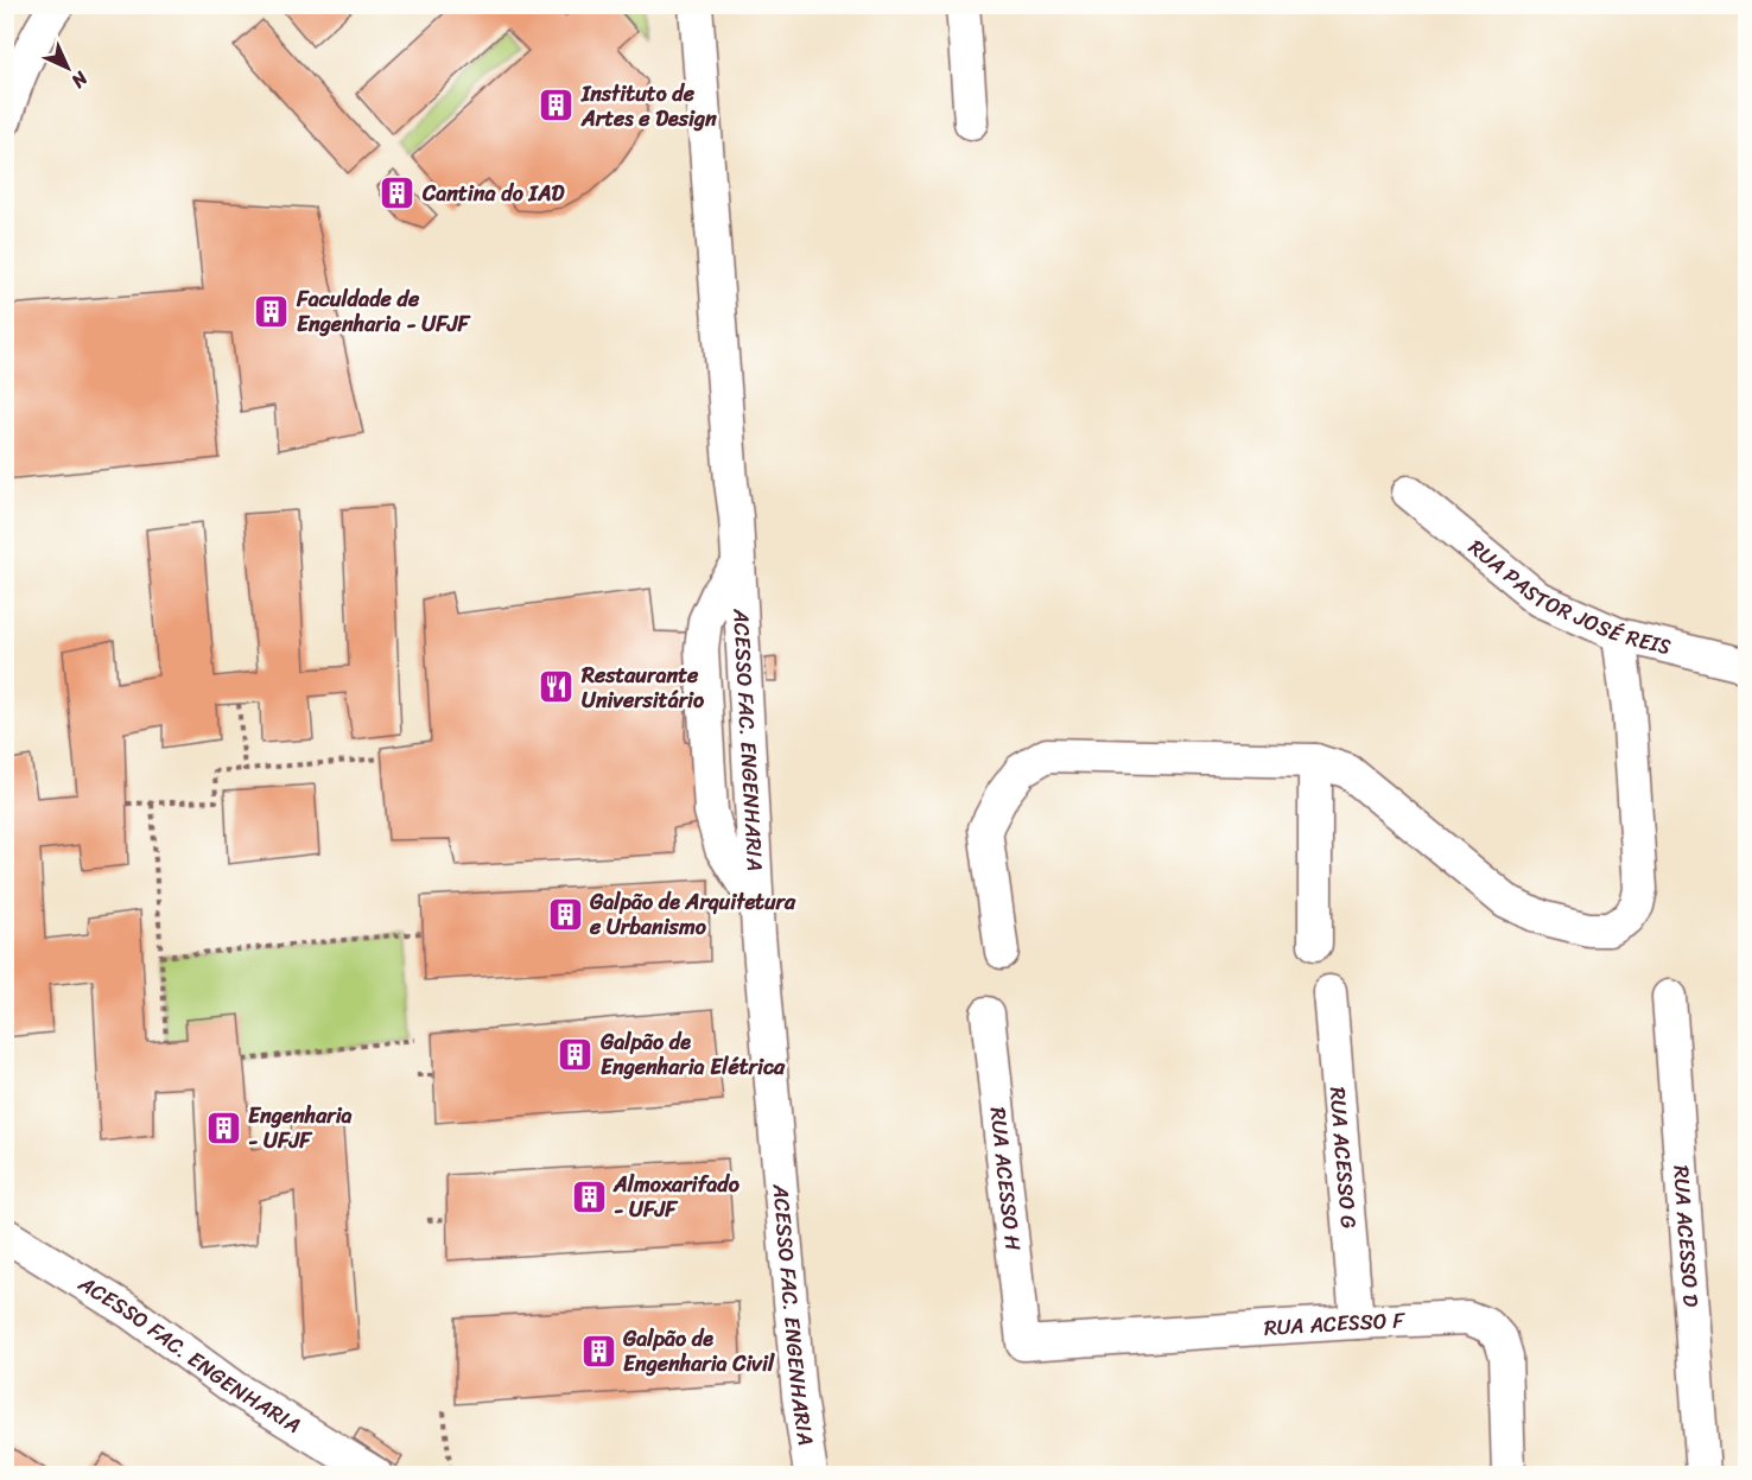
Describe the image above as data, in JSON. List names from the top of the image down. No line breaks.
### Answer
{"streets":{"street":["RUA PASTOR JOSÉ REIS","ACESSO FAC. ENGENHARIA","RUA ACESSO G","RUA ACESSO H","RUA ACESSO D","RUA ACESSO F"]},"crossings":[["RUA ACESSO G","RUA ACESSO F"],["RUA ACESSO H","RUA ACESSO F"]],"places":{"building":["Instituto de Artes e Design","Cantina do IAD","Faculdade de Engenharia - UFJF","Galpão de Arquitetura e Urbanismo","Galpão de Engenharia Elétrica","Engenharia - UFJF","Almoxarifado - UFJF","Galpão de Engenharia Civil"],"restaurant":["Restaurante Universitário"]},"north":"bottom right"}
